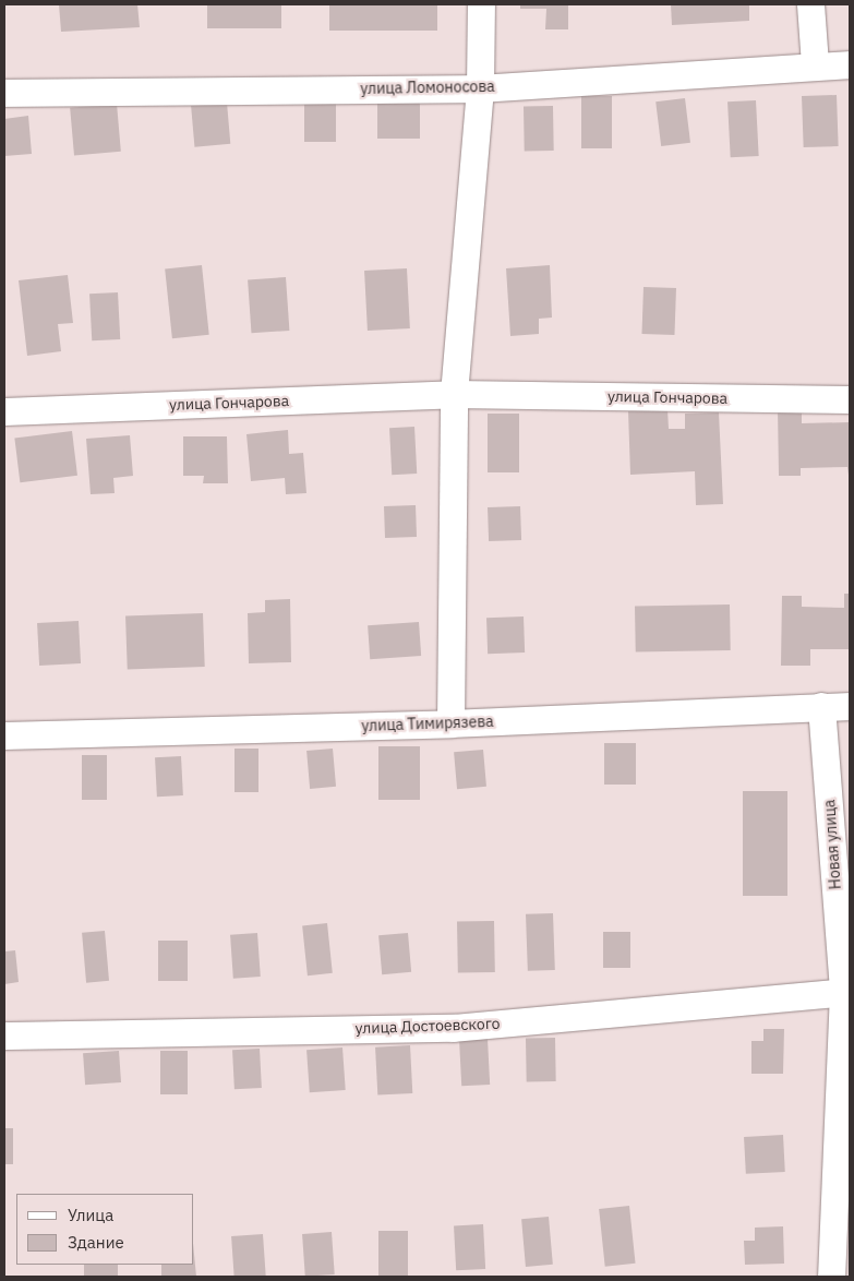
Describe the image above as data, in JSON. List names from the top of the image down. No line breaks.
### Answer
{"streets":{"street":["улица Ломоносова","улица Гончарова","улица Тимирязева","Новая улица","улица Достоевского"]},"crossings":[["улица Тимирязева","Новая улица"],["Новая улица","улица Достоевского"]],"legend":["Улица","Здание"]}
